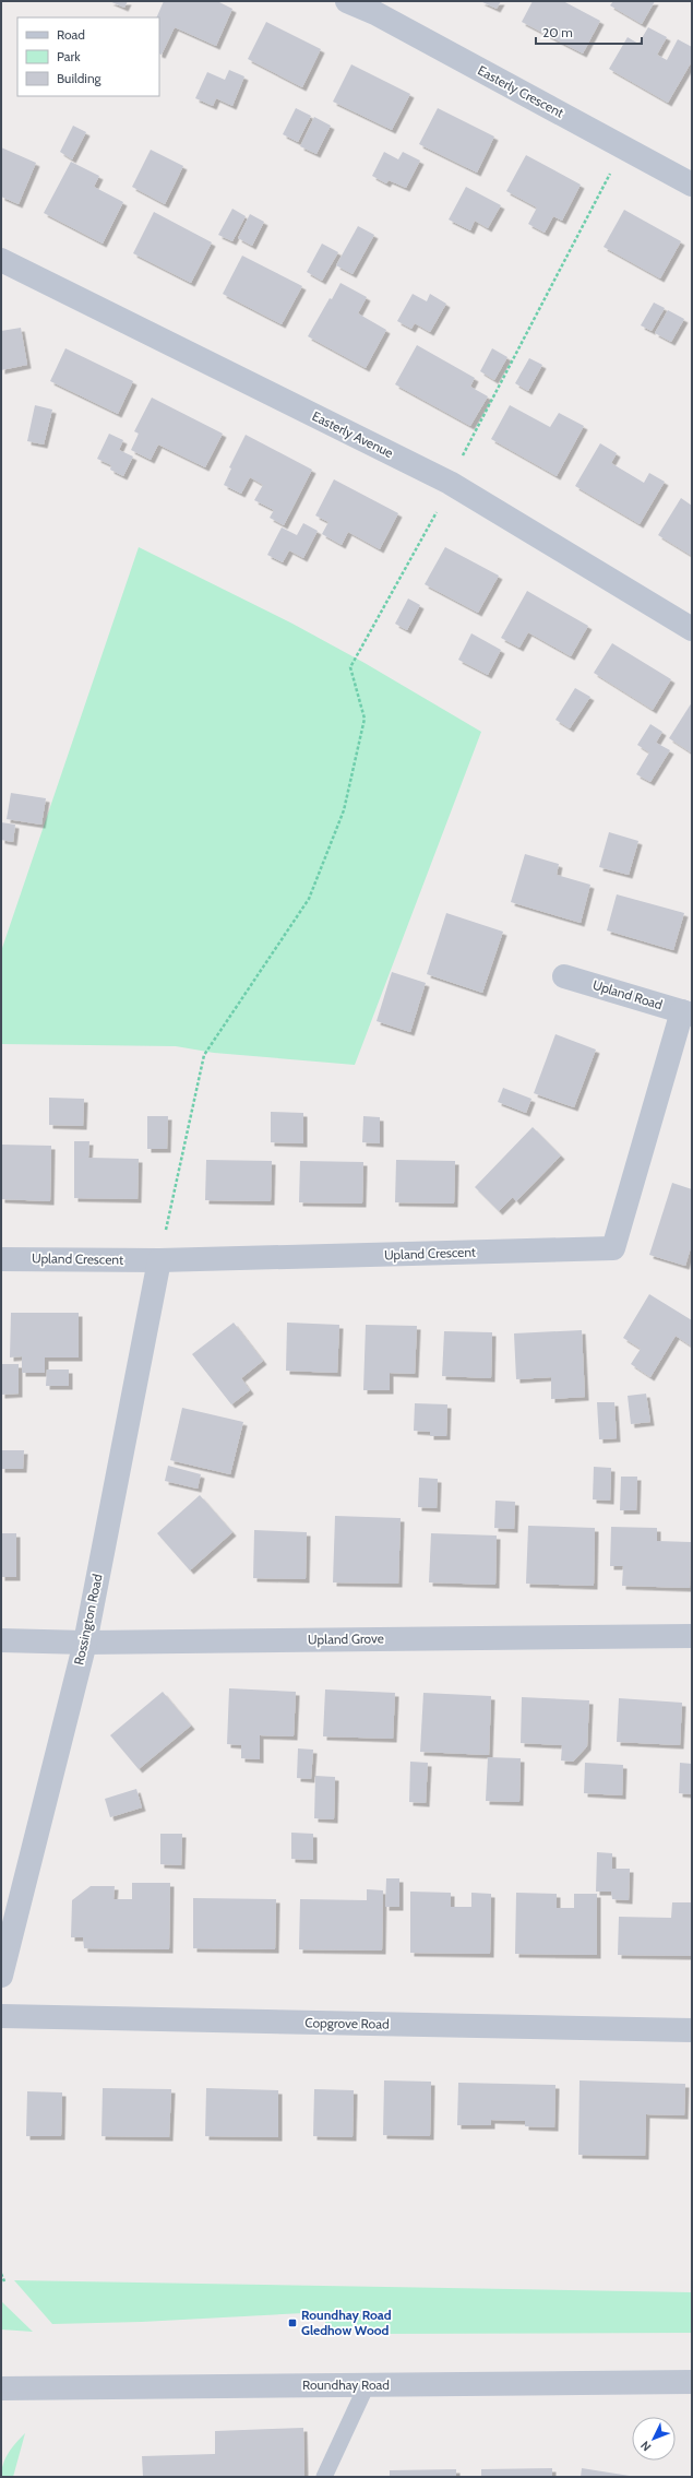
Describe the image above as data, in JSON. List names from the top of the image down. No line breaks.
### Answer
{"streets":{"street":["Easterly Crescent","Easterly Avenue","Upland Road","Upland Crescent","Rossington Road","Upland Grove","Copgrove Road","Roundhay Road"]},"crossings":[["Upland Road","Upland Crescent"],["Upland Crescent","Rossington Road"],["Rossington Road","Upland Grove"]],"places":{"transit":["Roundhay Road Gledhow Wood"]},"legend":["Road","Park","Building"],"scale_bar":"20 m","north":"bottom left"}
